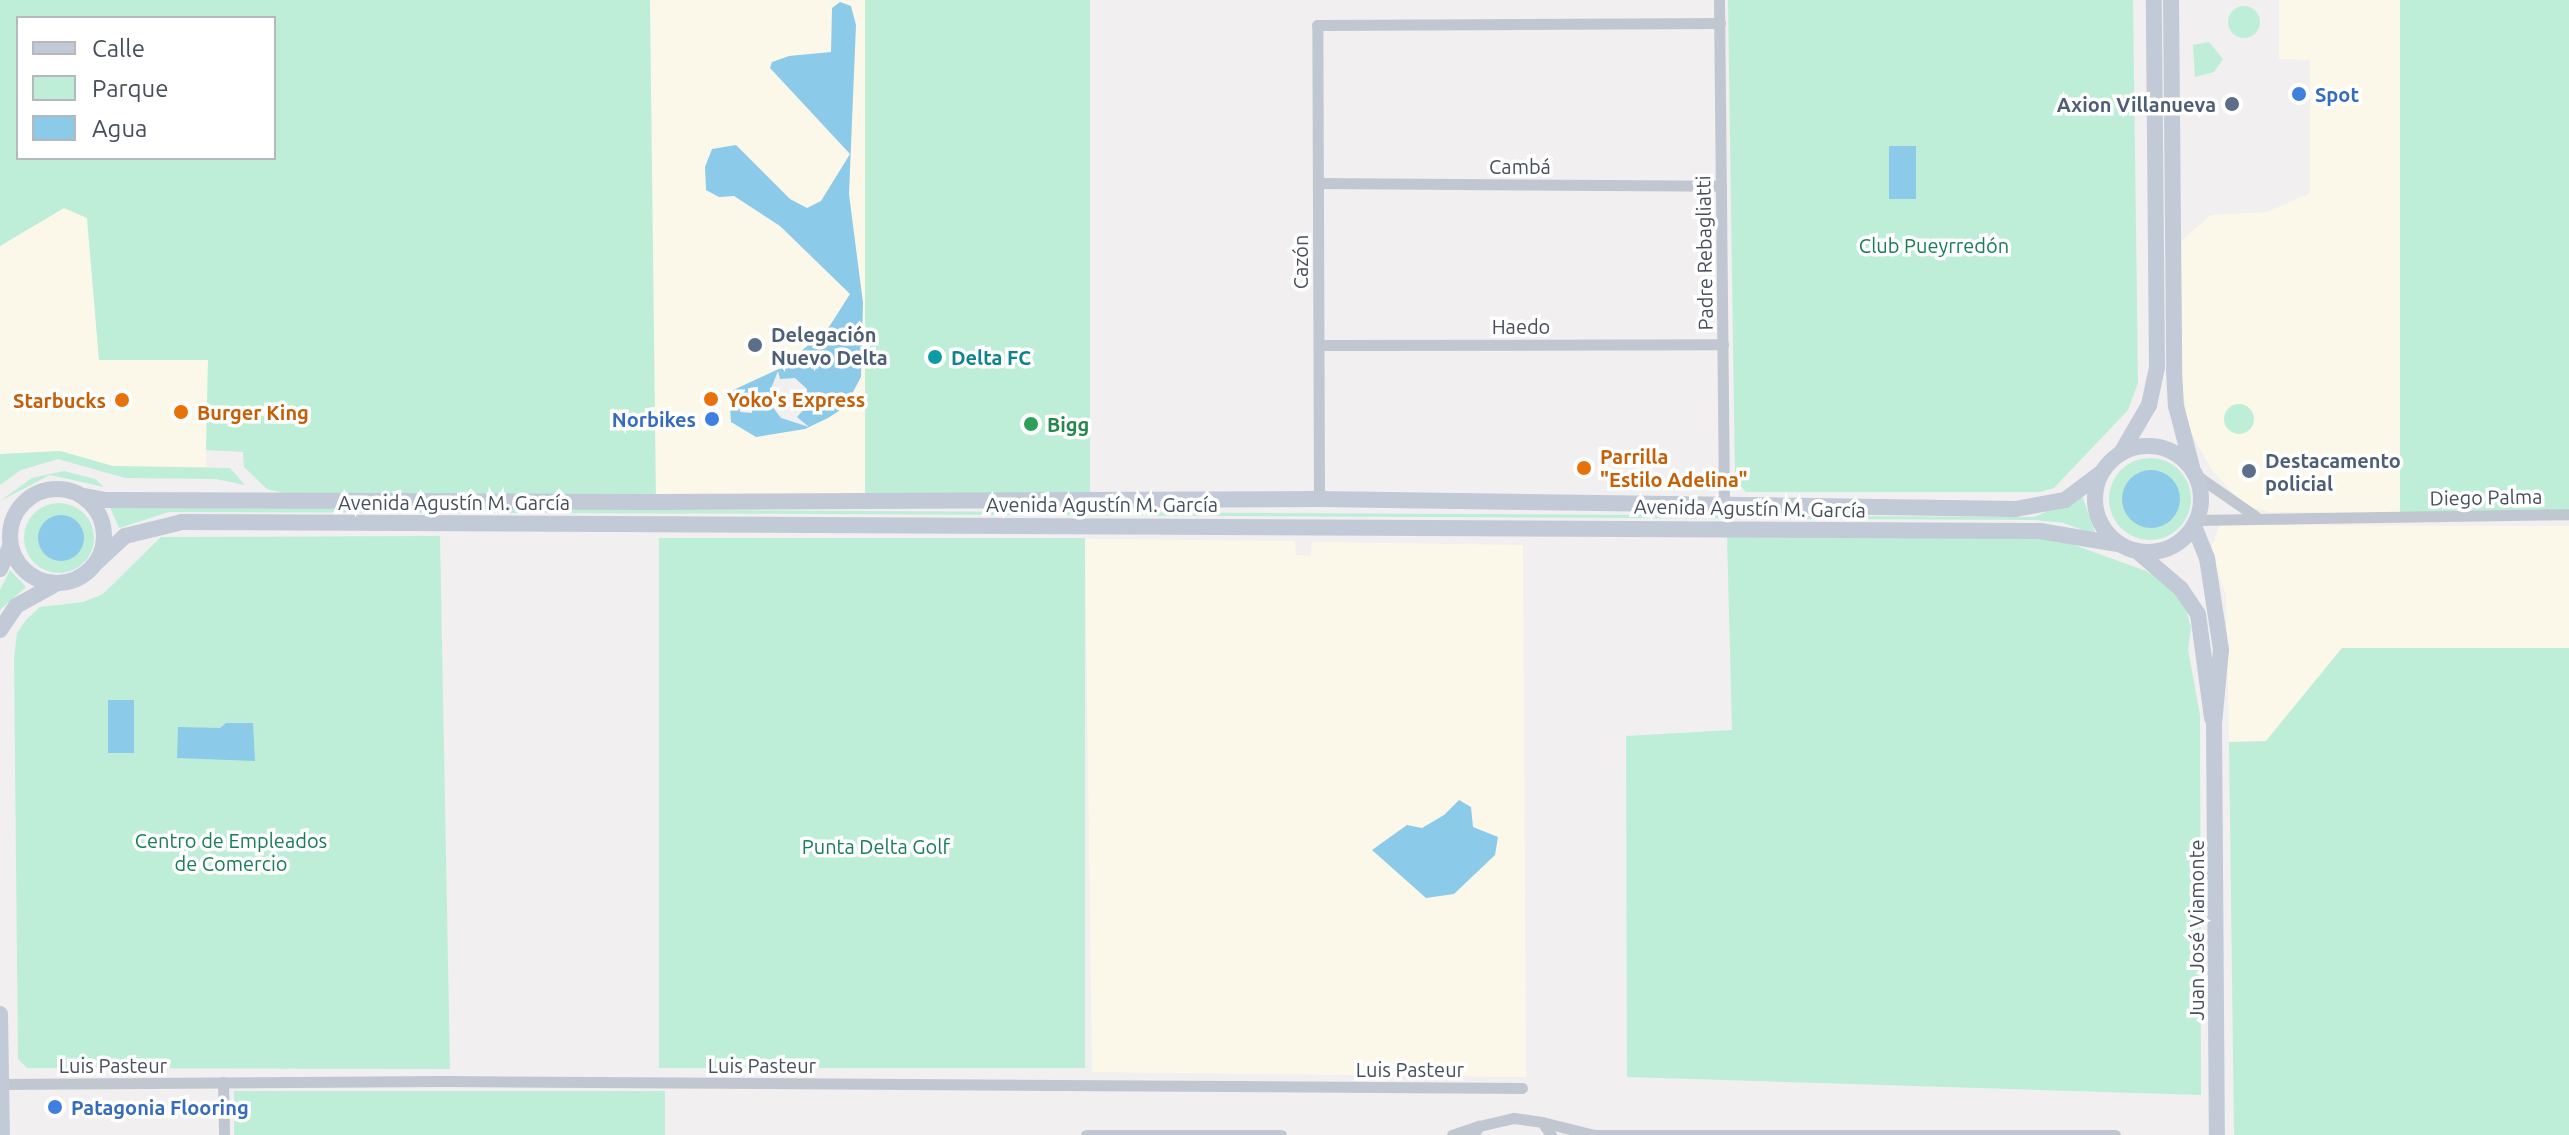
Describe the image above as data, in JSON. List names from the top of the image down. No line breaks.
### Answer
{"streets":{"main road":["Avenida Agustín M. García","Juan José Viamonte"],"street":["Cambá","Padre Rebagliatti","Cazón","Haedo","Diego Palma","Luis Pasteur"]},"crossings":[["Cambá","Padre Rebagliatti"],["Cambá","Cazón"],["Padre Rebagliatti","Cazón"],["Padre Rebagliatti","Haedo"],["Padre Rebagliatti","Avenida Agustín M. García"],["Cazón","Haedo"],["Cazón","Avenida Agustín M. García"],["Diego Palma","Avenida Agustín M. García"],["Diego Palma","Juan José Viamonte"],["Avenida Agustín M. García","Juan José Viamonte"]],"parks":["Club Pueyrredón","Centro de Empleados de Comercio","Punta Delta Golf"],"places":["Spot","Axion Villanueva","Delegación Nuevo Delta","Delta FC","Yoko's Express","Starbucks","Burger King","Norbikes","Bigg","Parrilla \"Estilo Adelina\"","Destacamento policial","Patagonia Flooring"],"legend":["Calle","Parque","Agua"]}
